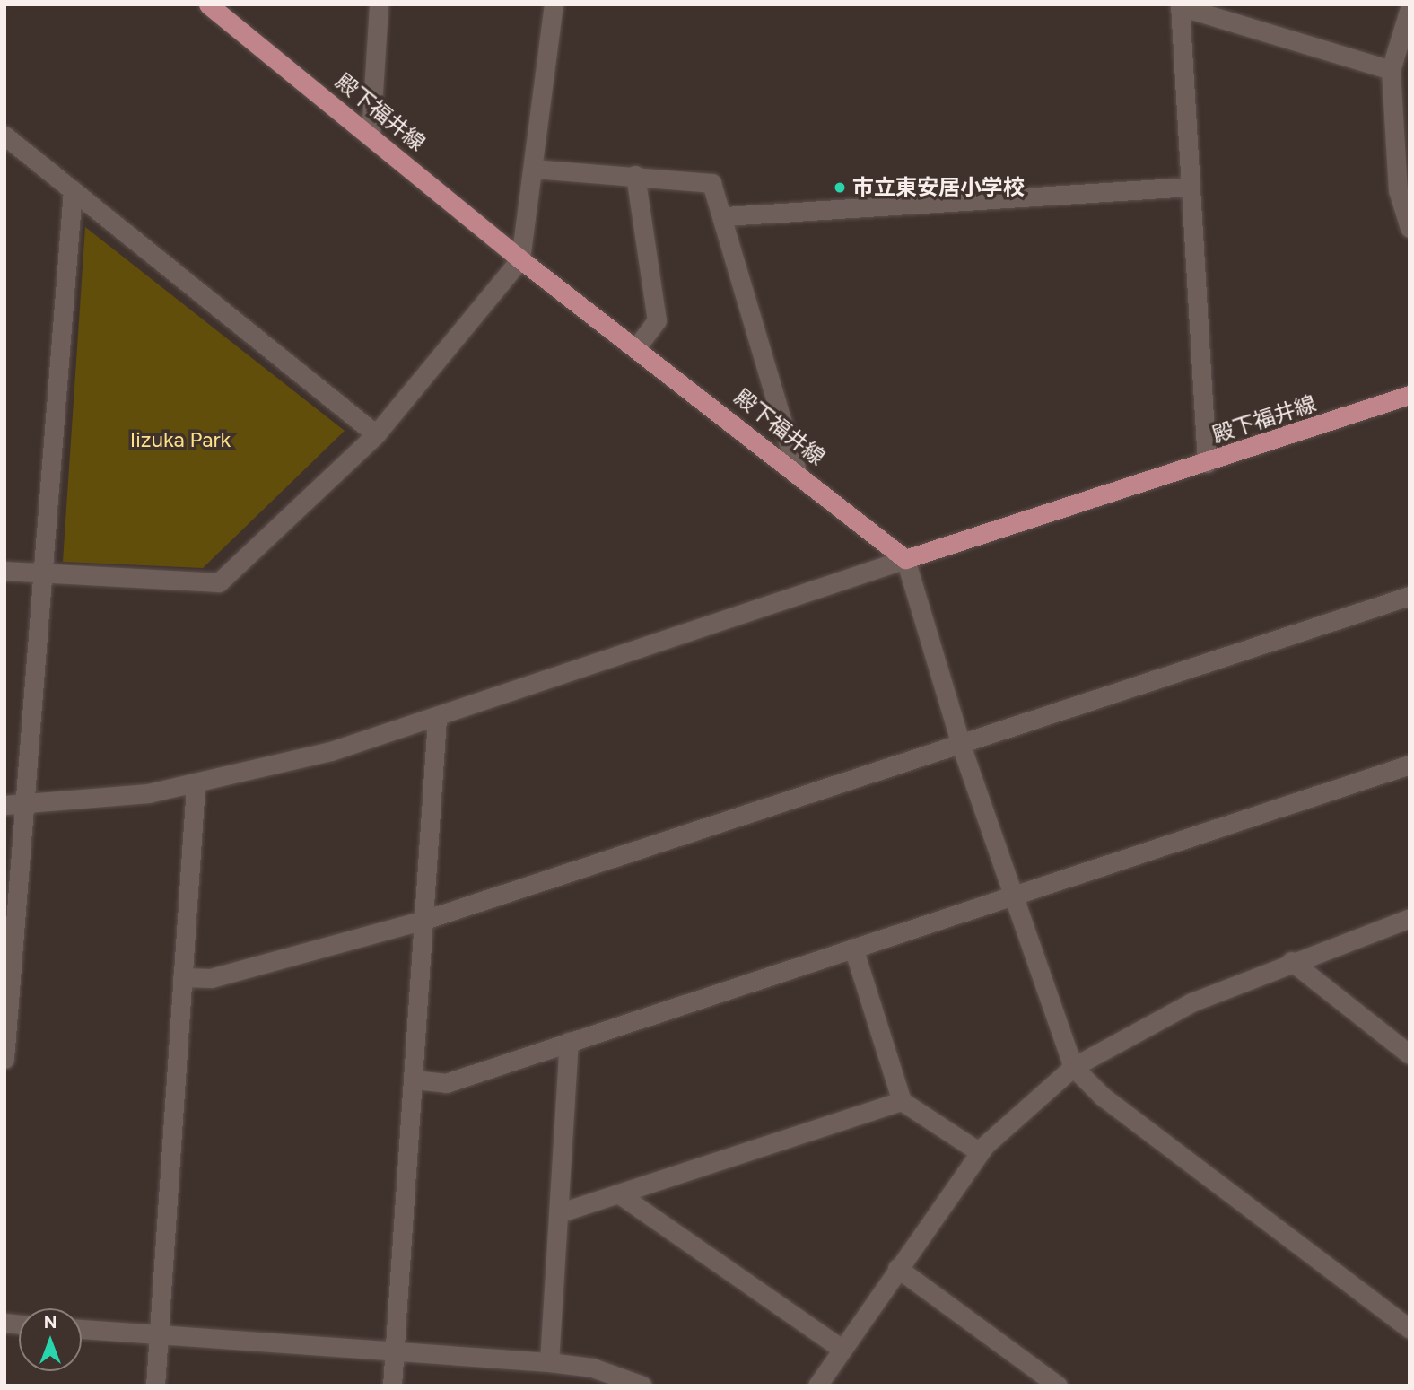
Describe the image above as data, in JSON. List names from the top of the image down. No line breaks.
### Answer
{"streets":{"main road":["殿下福井線"]},"parks":["Iizuka Park"],"places":["市立東安居小学校"],"north":"top"}
